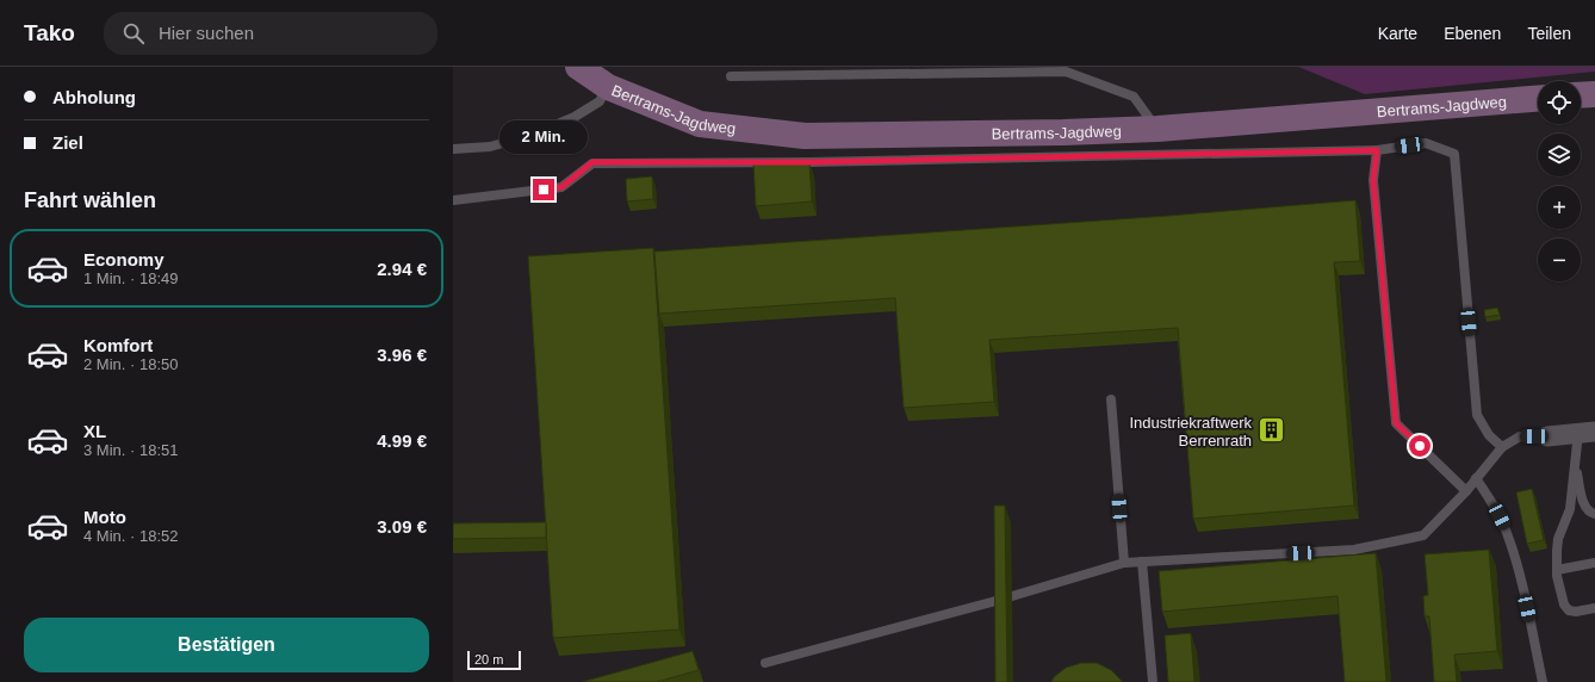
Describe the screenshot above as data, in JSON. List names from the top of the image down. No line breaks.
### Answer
{"streets":{"main road":["Bertrams-Jagdweg"]},"places":{"building":["Industriekraftwerk Berrenrath"]},"scale_bar":"20 m","page":{"header":"Tako","search":"Hier suchen","nav":["Karte","Ebenen","Teilen"],"banner":["Abholung","Ziel"],"map_buttons":["+","−"],"bubble":"2 Min.","heading":"Fahrt wählen","list":[{"name":"Economy","note":"1 Min. · 18:49","value":"2.94 €"},{"name":"Komfort","note":"2 Min. · 18:50","value":"3.96 €"},{"name":"XL","note":"3 Min. · 18:51","value":"4.99 €"},{"name":"Moto","note":"4 Min. · 18:52","value":"3.09 €"}],"buttons":"Bestätigen","scale":"20 m"}}
